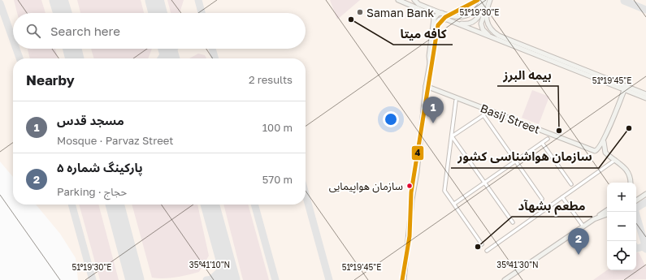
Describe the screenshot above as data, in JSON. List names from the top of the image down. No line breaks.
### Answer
{"streets":{"main road":["Basij Street"]},"places":["Saman Bank","کافه میتا","سازمان هواشناسی کشور","بیمه البرز","سازمان هواپیمایی","مطعم بشهآد"],"lines":["transit line 4"],"page":{"search":"Search here","heading":["Nearby","2 results"],"pins":["1","2"],"list":[{"mark":"1","name":"مسجد قدس","note":"Mosque · Parvaz Street","value":"100 m"},{"mark":"2","name":"پارکینگ شماره ۵","note":"Parking · حجاج","value":"570 m"}],"map_buttons":["+","−"]},"coordinates":["51°19'30\"E","51°19'45\"E","35°41'10\"N","35°41'30\"N"]}
